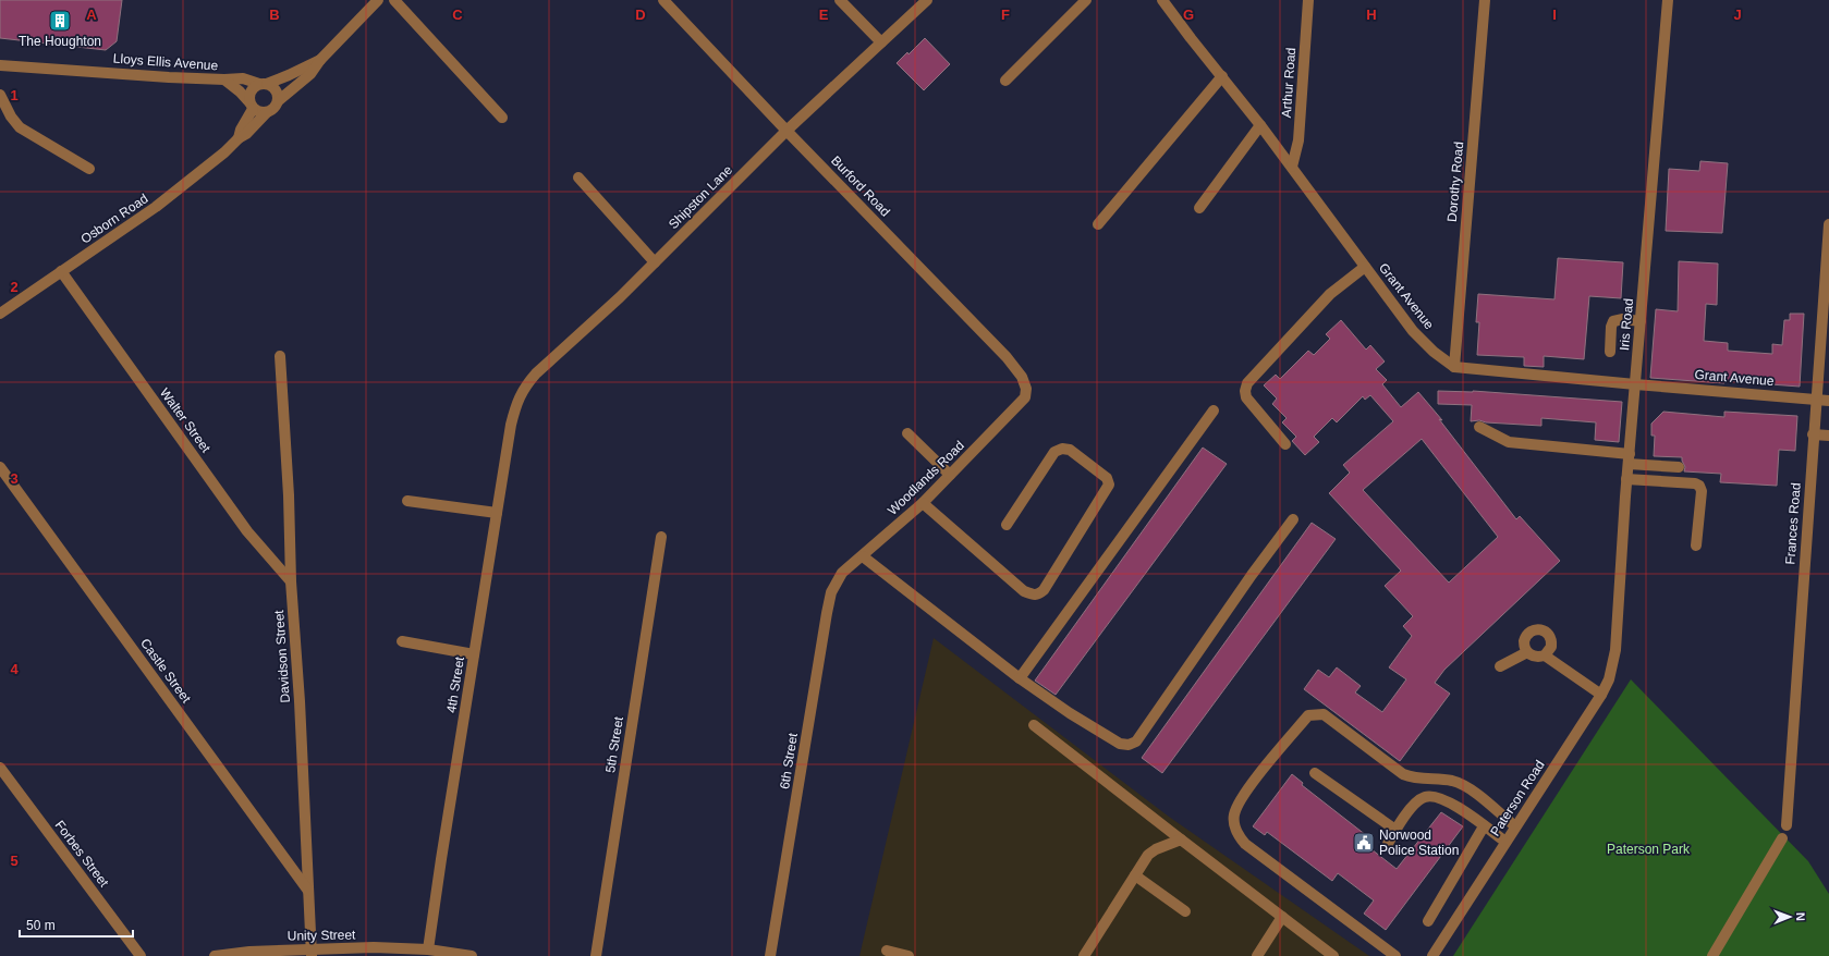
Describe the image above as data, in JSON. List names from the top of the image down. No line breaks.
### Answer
{"streets":{"street":["Lloys Ellis Avenue","Arthur Road","Dorothy Road","Burford Road","Shipston Lane","Osborn Road","Grant Avenue","Iris Road","Walter Street","Woodlands Road","Frances Road","Davidson Street","Castle Street","4th Street","5th Street","6th Street","Paterson Road","Forbes Street","Unity Street"]},"crossings":[["Lloys Ellis Avenue","Osborn Road"],["Arthur Road","Grant Avenue"],["Dorothy Road","Grant Avenue"],["Burford Road","Shipston Lane"],["Burford Road","Woodlands Road"],["Shipston Lane","4th Street"],["Osborn Road","Walter Street"],["Grant Avenue","Iris Road"],["Grant Avenue","Frances Road"],["Iris Road","Paterson Road"],["Walter Street","Davidson Street"],["Woodlands Road","6th Street"],["Davidson Street","Castle Street"],["Davidson Street","Unity Street"],["4th Street","Unity Street"]],"parks":["Paterson Park"],"places":{"building":["The Houghton"],"public building":["Norwood Police Station"]},"scale_bar":"50 m","north":"right","grid":{"columns":["A","B","C","D","E","F","G","H","I","J"],"rows":["1","2","3","4","5"]}}
